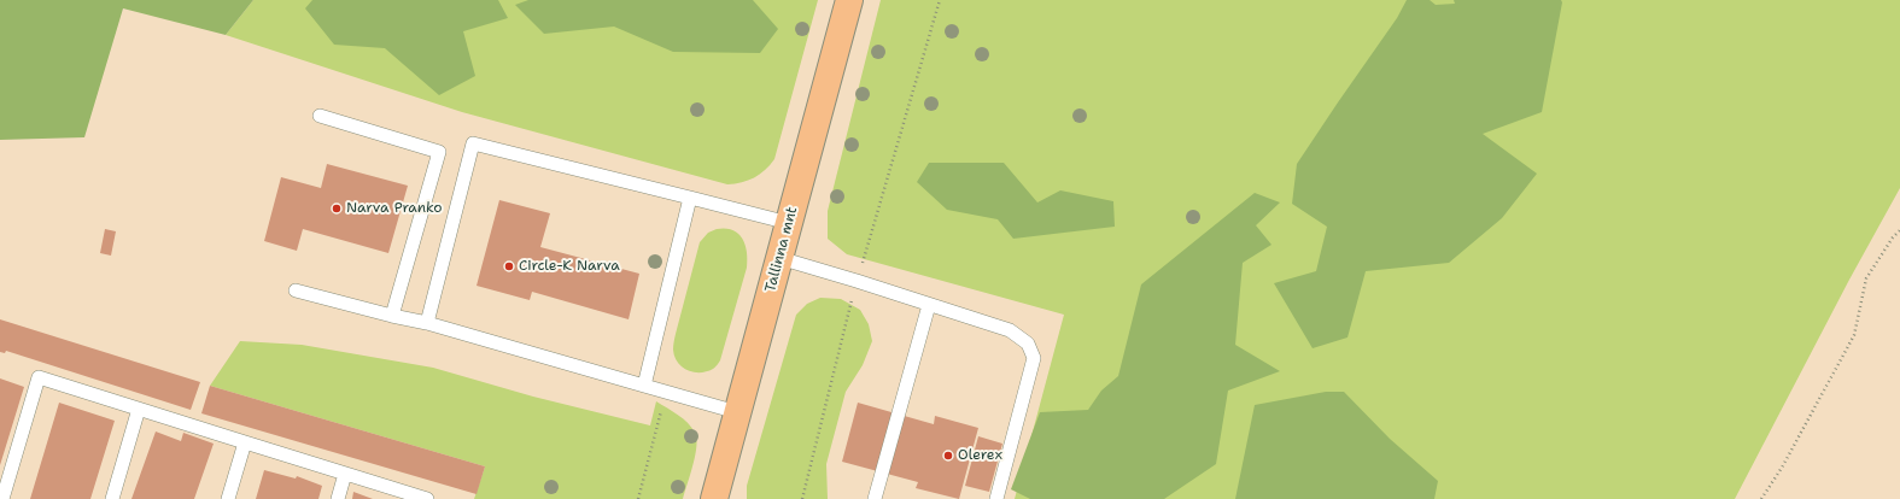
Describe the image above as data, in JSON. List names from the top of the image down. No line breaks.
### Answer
{"streets":{"highway":["Tallinna mnt"]},"places":["Narva Pranko","Circle-K Narva","Olerex"]}
